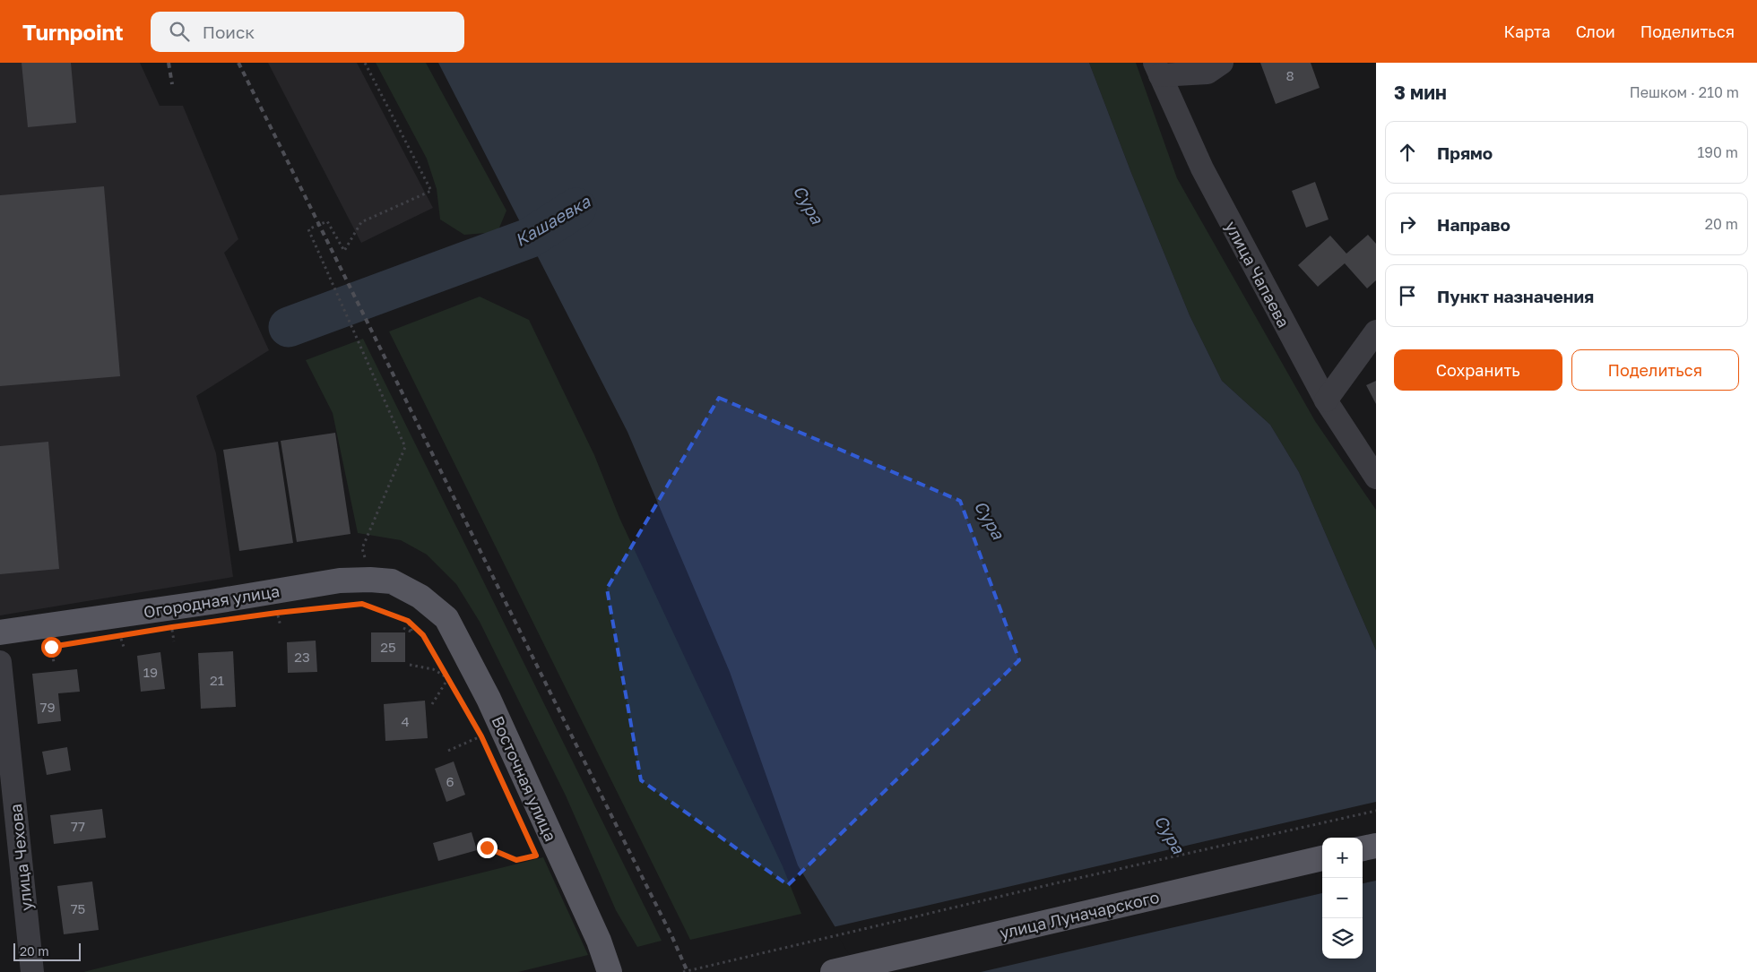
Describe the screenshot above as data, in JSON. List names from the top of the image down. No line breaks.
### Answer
{"streets":{"main road":["Огородная улица","Восточная улица","улица Луначарского"],"street":["улица Чапаева","улица Чехова"]},"crossings":[["Огородная улица","Восточная улица"]],"water":["Сура","Кашаевка"],"house_numbers":["8","25","23","19","21","79","4","6","77","75"],"scale_bar":"20 m","page":{"header":"Turnpoint","search":"Поиск","nav":["Карта","Слои","Поделиться"],"heading":["3 мин","Пешком · 210 m"],"list":[["Прямо","190 m"],["Направо","20 m"],"Пункт назначения"],"buttons":["Сохранить","Поделиться"],"map_buttons":["+","−"],"scale":"20 m"}}
